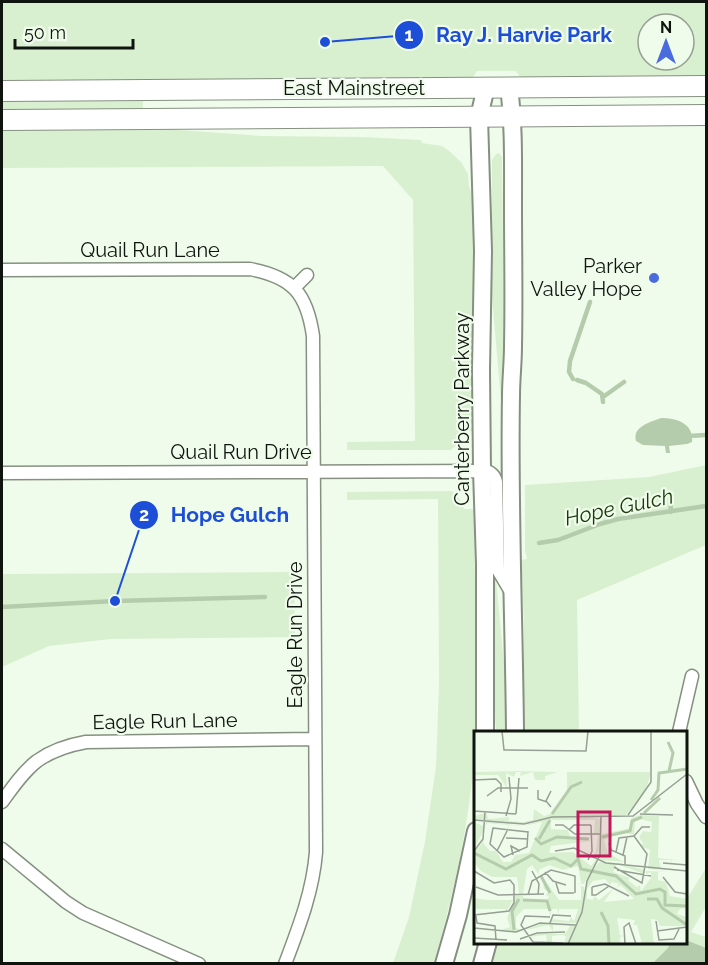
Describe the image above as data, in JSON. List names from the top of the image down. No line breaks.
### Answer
{"streets":{"main road":["East Mainstreet"],"street":["Quail Run Lane","Canterberry Parkway","Quail Run Drive","Eagle Run Drive","Eagle Run Lane"]},"crossings":[["East Mainstreet","Canterberry Parkway"],["Quail Run Lane","Eagle Run Drive"],["Canterberry Parkway","Quail Run Drive"],["Quail Run Drive","Eagle Run Drive"],["Eagle Run Drive","Eagle Run Lane"]],"water":["Hope Gulch"],"places":["Ray J. Harvie Park","Parker Valley Hope","Hope Gulch"],"scale_bar":"50 m","north":"top"}
